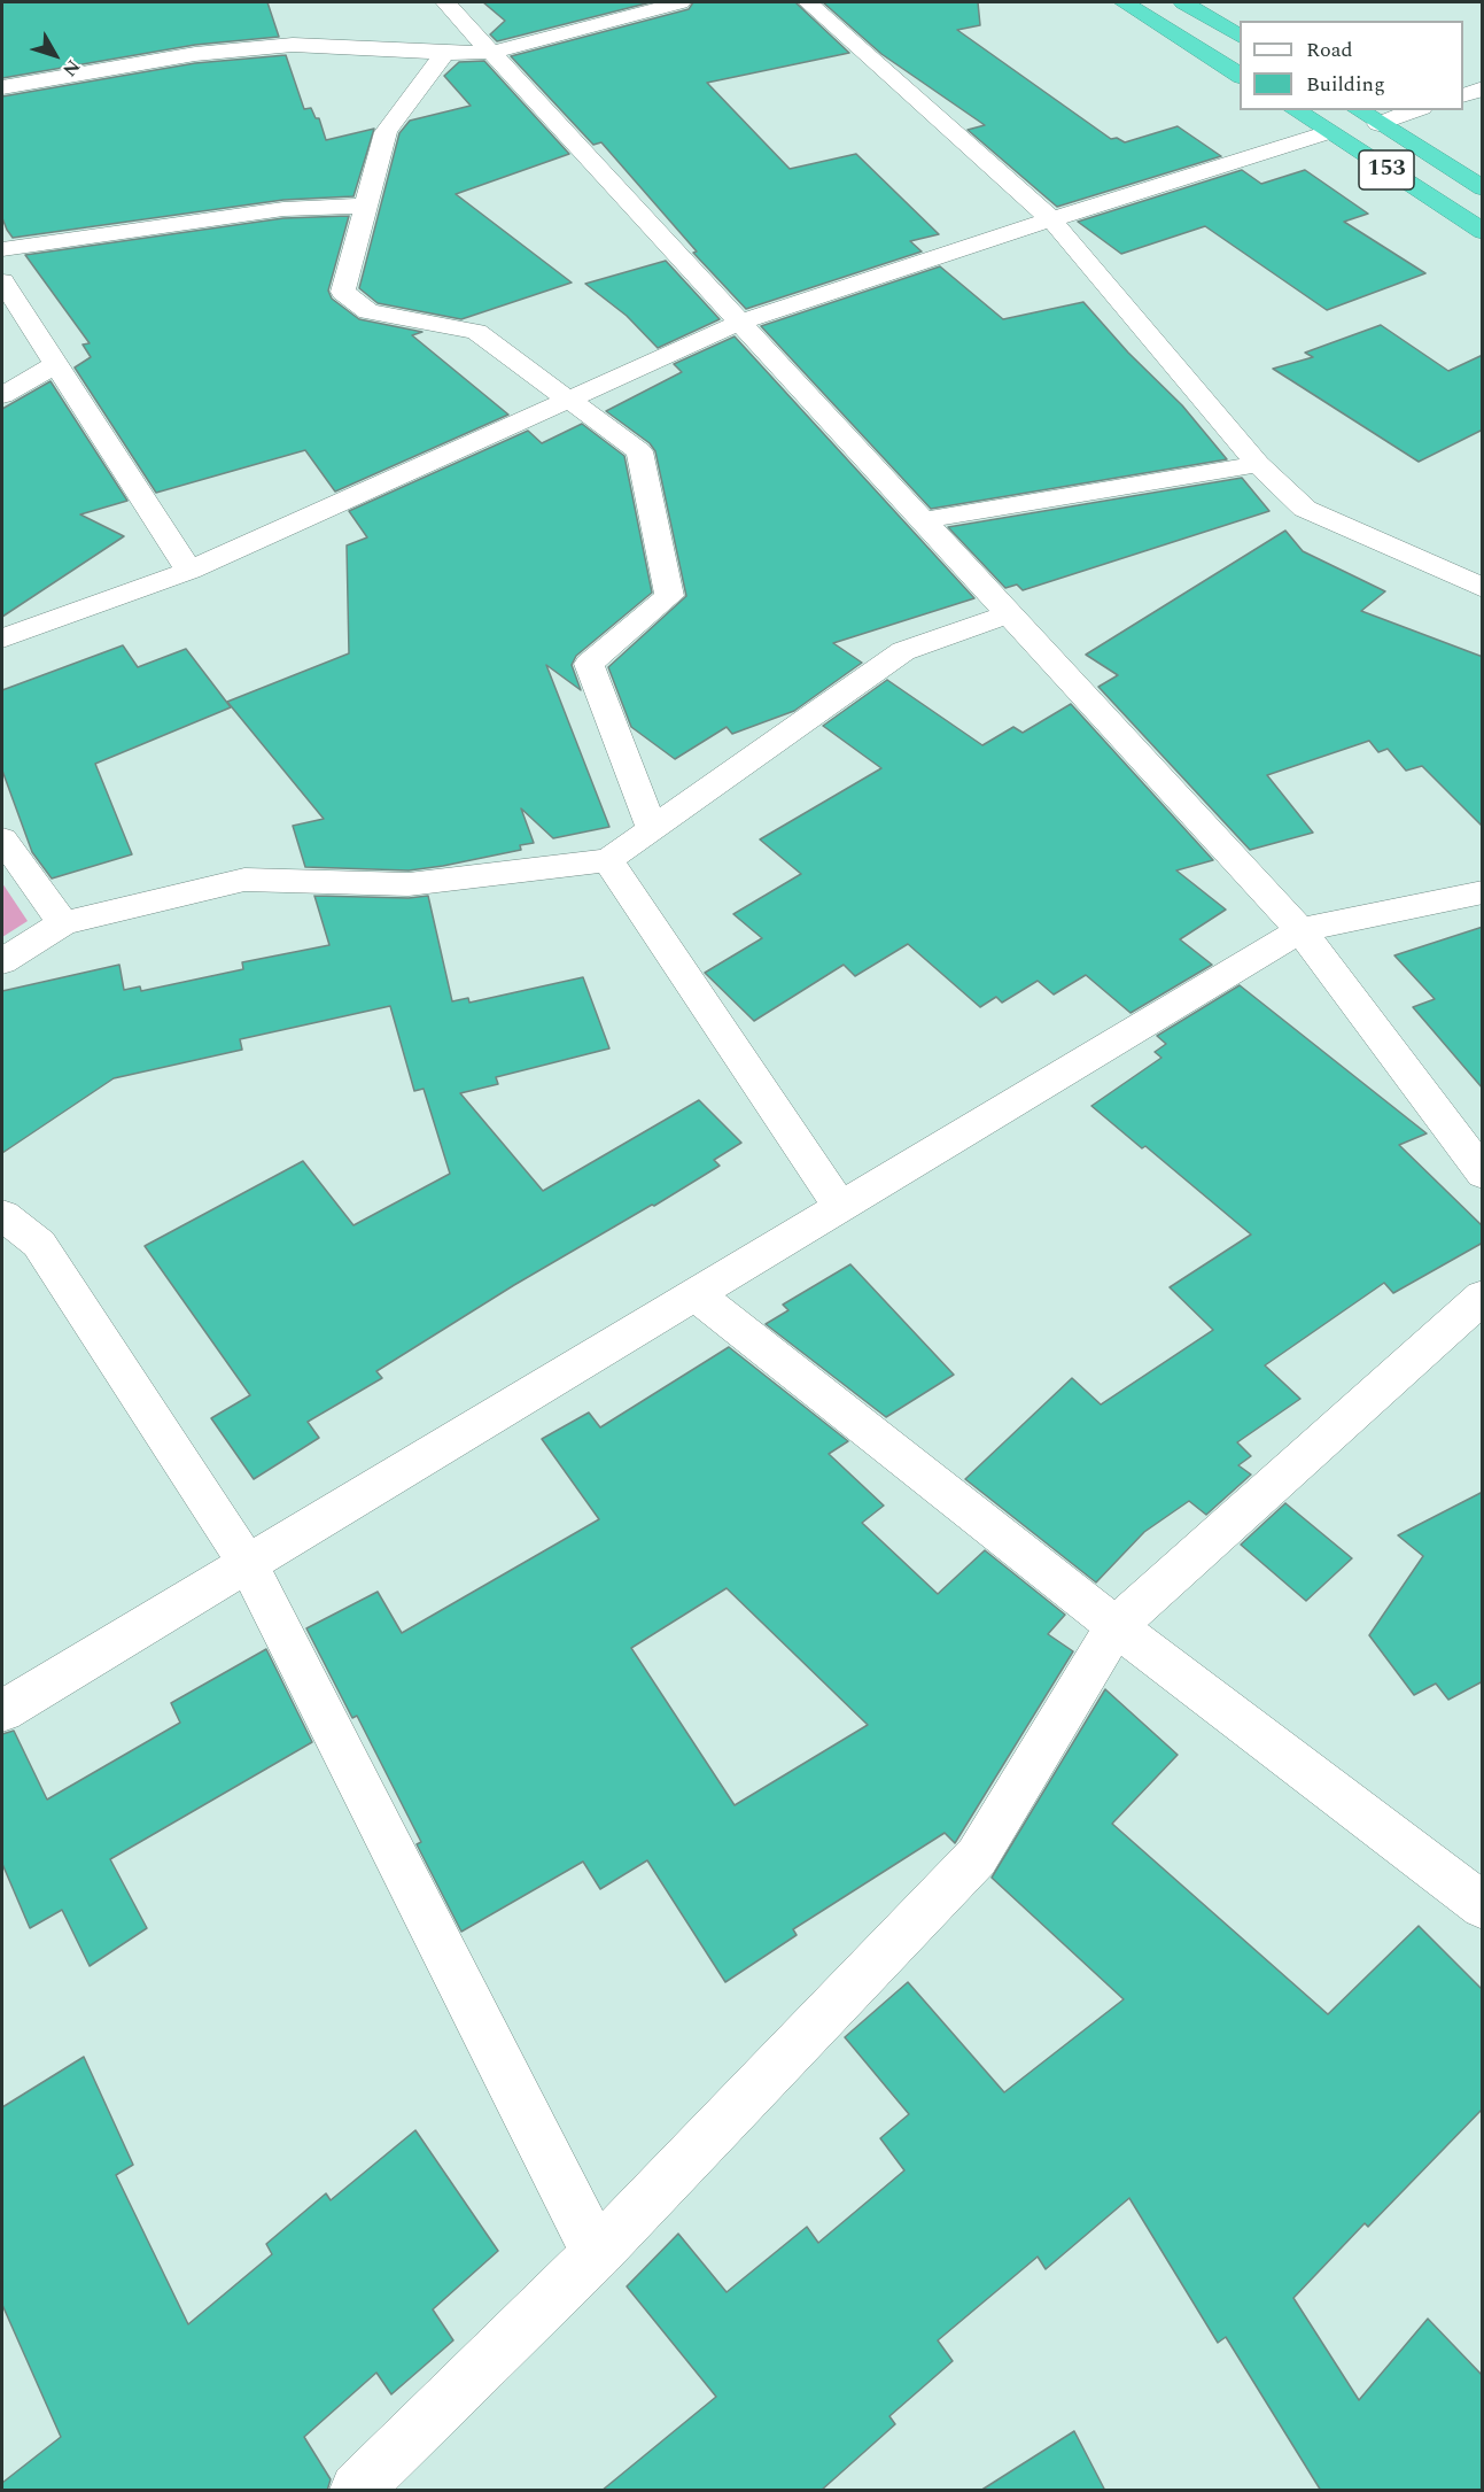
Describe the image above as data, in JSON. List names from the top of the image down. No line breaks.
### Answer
{"streets":{"highway":["153"]},"legend":["Road","Building"],"north":"bottom right"}
